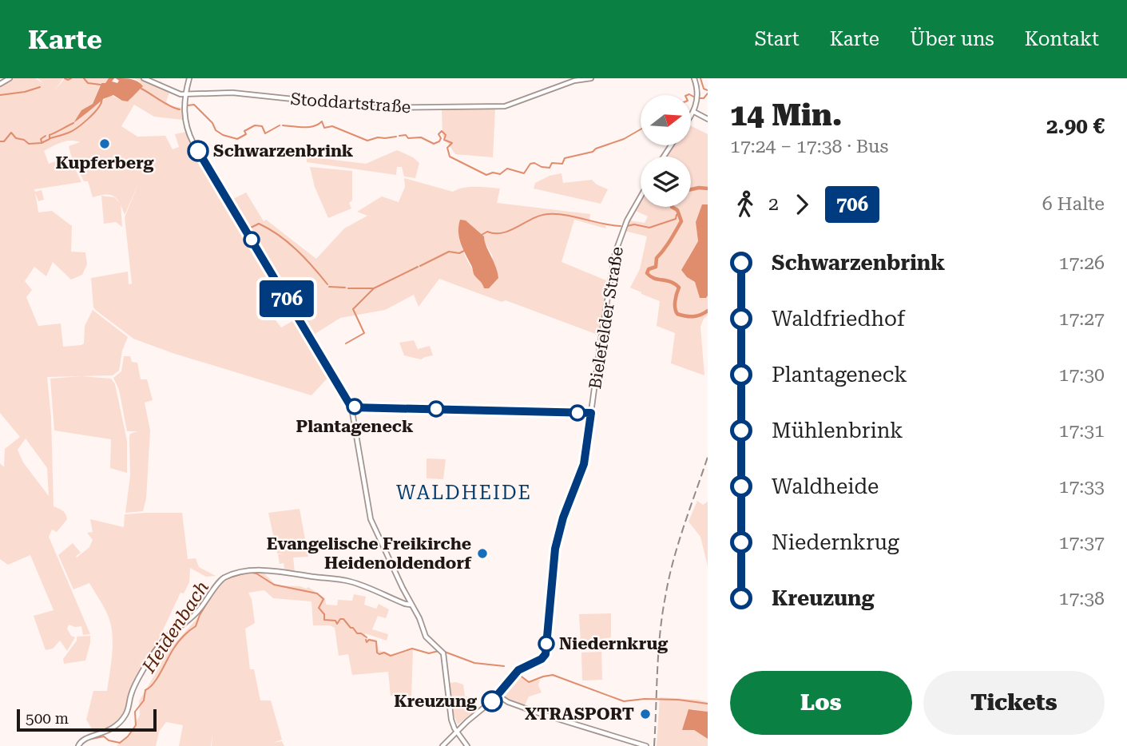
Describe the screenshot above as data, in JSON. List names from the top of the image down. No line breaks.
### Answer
{"streets":{"main road":["Stoddartstraße","Bielefelder Straße"]},"districts":["WALDHEIDE"],"water":["Heidenbach"],"places":["Kupferberg","Schwarzenbrink","Plantageneck","Evangelische Freikirche Heidenoldendorf","Niedernkrug","Kreuzung","XTRASPORT"],"lines":["bus line 706"],"scale_bar":"500 m","north":"right","page":{"header":"Karte","nav":["Start","Karte","Über uns","Kontakt"],"on_map":"706","heading":["14 Min.","17:24 – 17:38 · Bus","2.90 €"],"legs":["2","706","6 Halte"],"list":[{"name":"Schwarzenbrink","value":"17:26"},{"name":"Waldfriedhof","value":"17:27"},{"name":"Plantageneck","value":"17:30"},{"name":"Mühlenbrink","value":"17:31"},{"name":"Waldheide","value":"17:33"},{"name":"Niedernkrug","value":"17:37"},{"name":"Kreuzung","value":"17:38"}],"buttons":["Los","Tickets"],"scale":"500 m"}}
